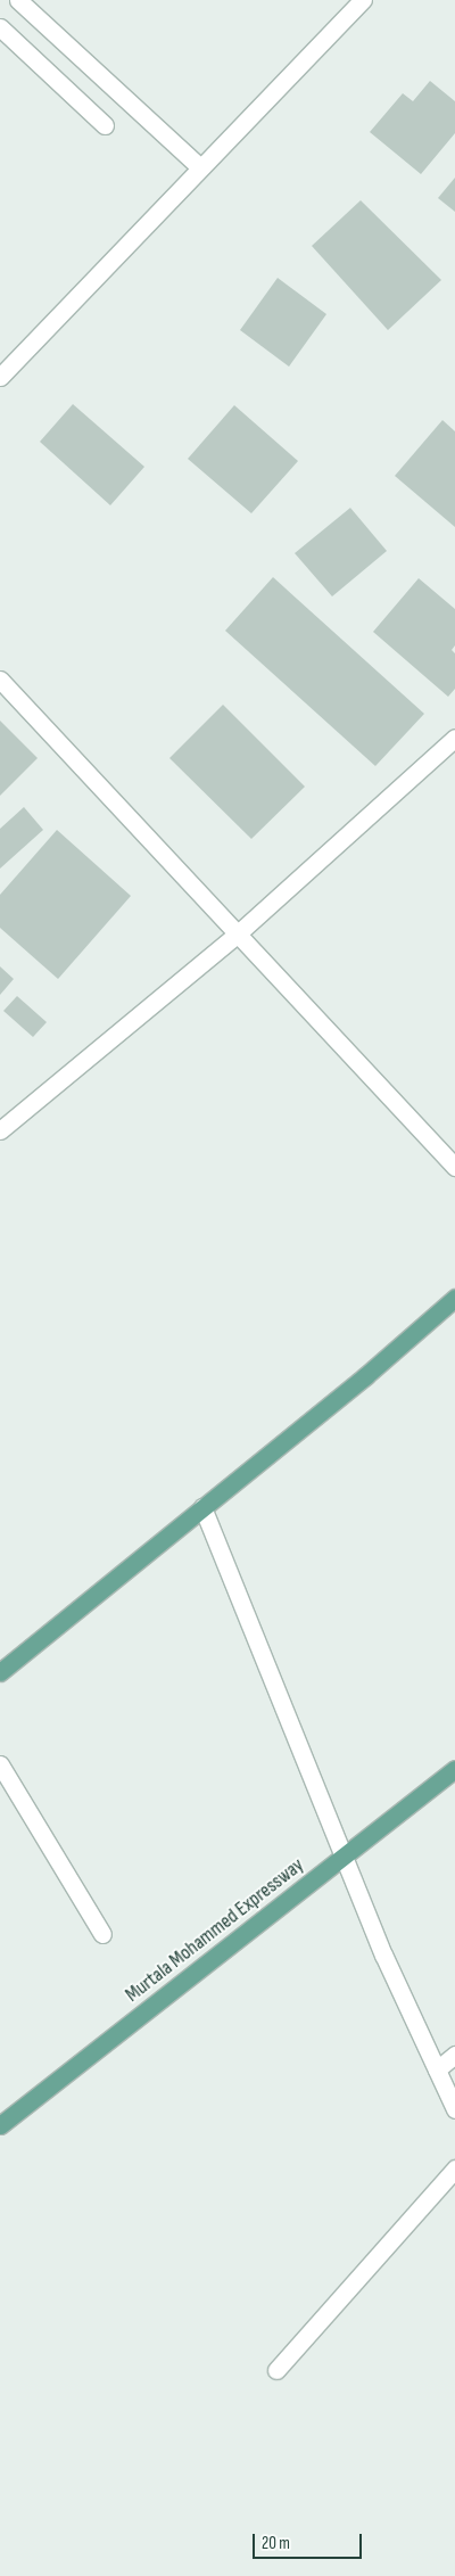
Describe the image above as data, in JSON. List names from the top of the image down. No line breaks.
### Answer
{"streets":{"main road":["Murtala Mohammed Expressway"]},"scale_bar":"20 m"}
